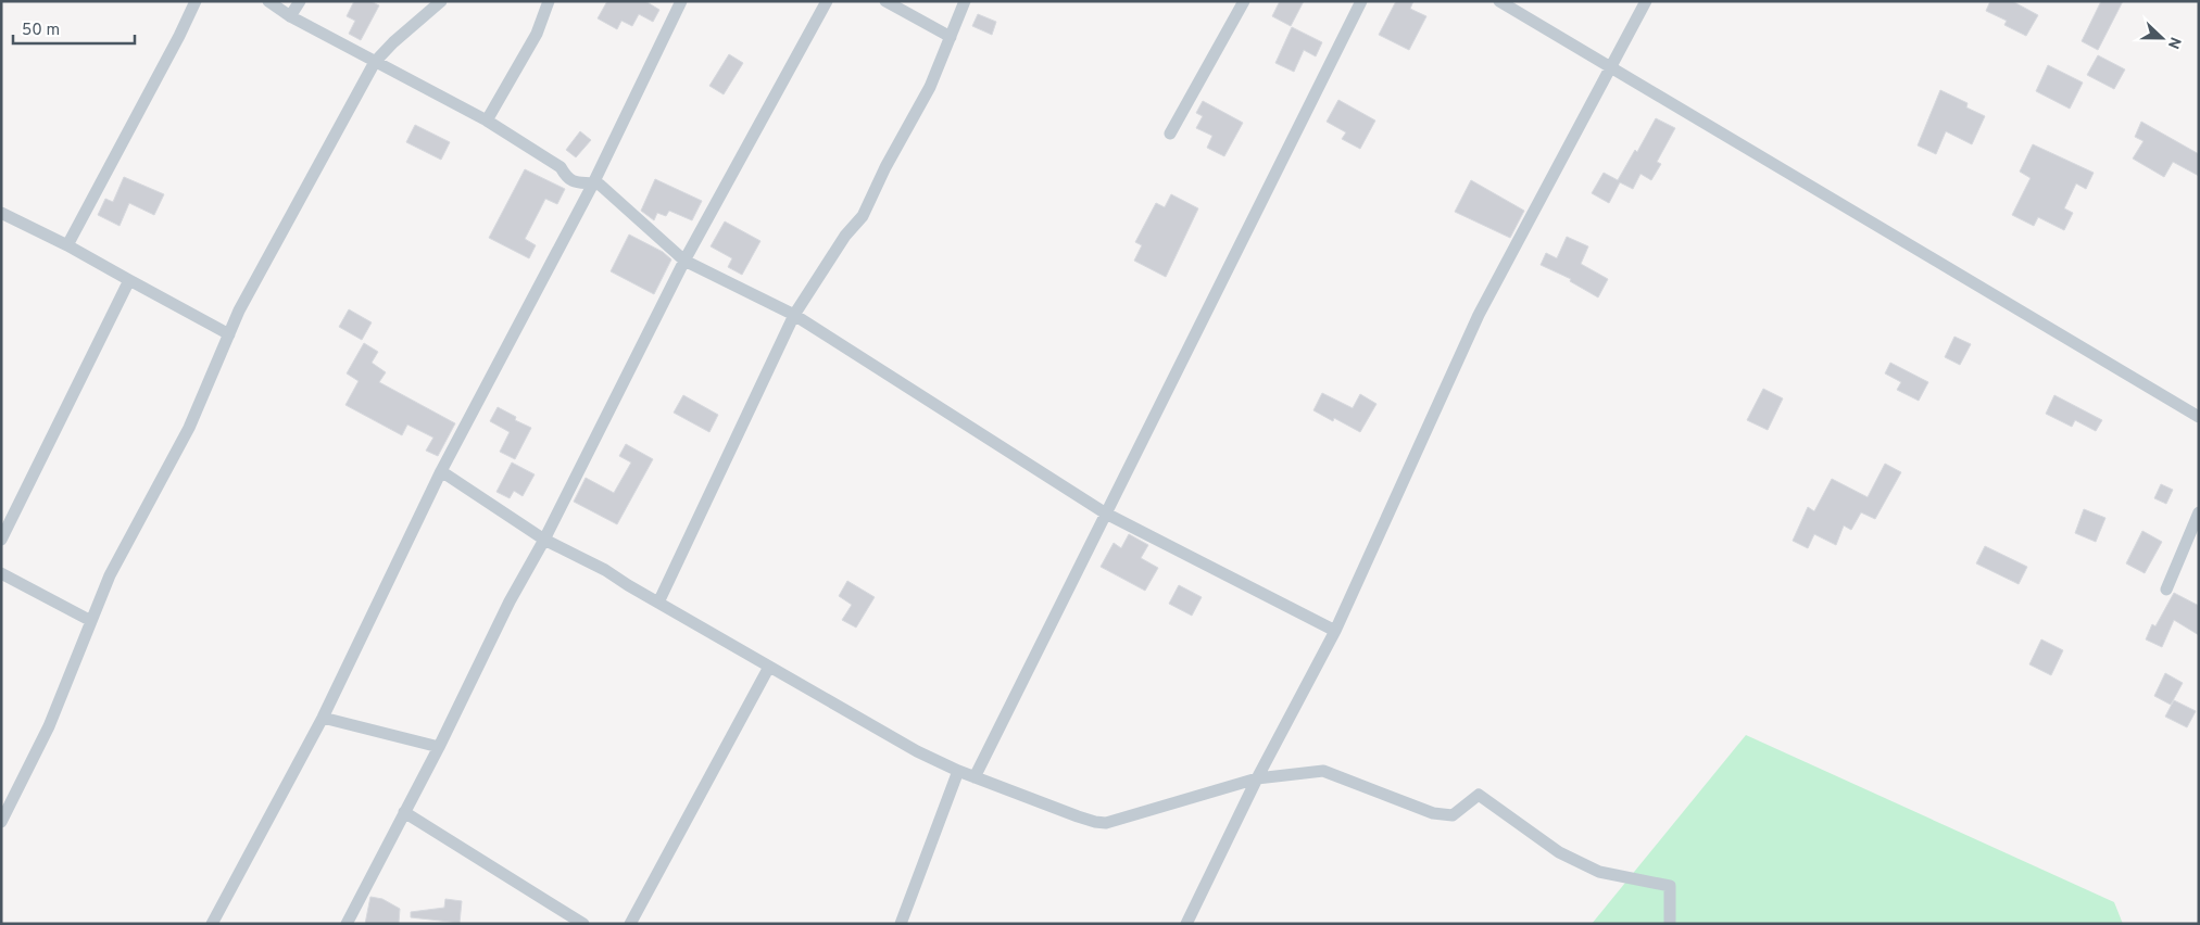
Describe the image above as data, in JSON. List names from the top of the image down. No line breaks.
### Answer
{"scale_bar":"50 m","north":"right"}
